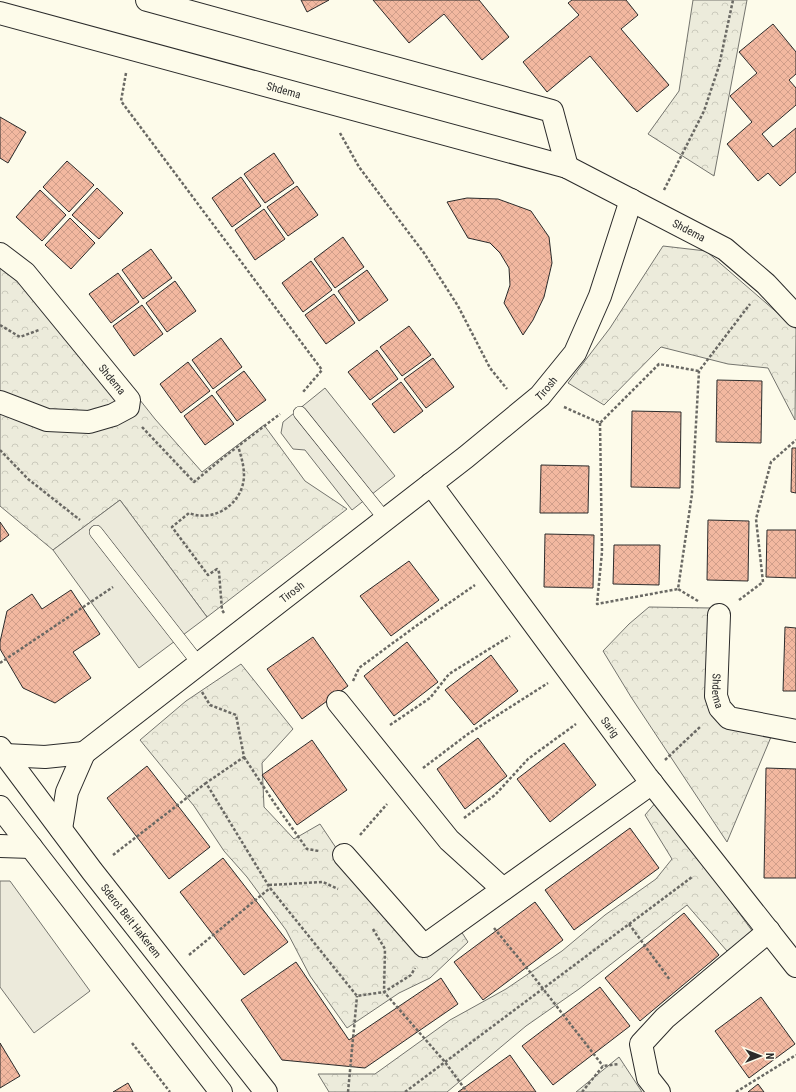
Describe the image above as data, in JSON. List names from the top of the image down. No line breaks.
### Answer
{"streets":{"street":["Shdema","Tirosh","Sarig","Sderot Beit HaKerem"]},"crossings":[["Shdema","Tirosh"],["Tirosh","Sarig"]],"north":"right"}
